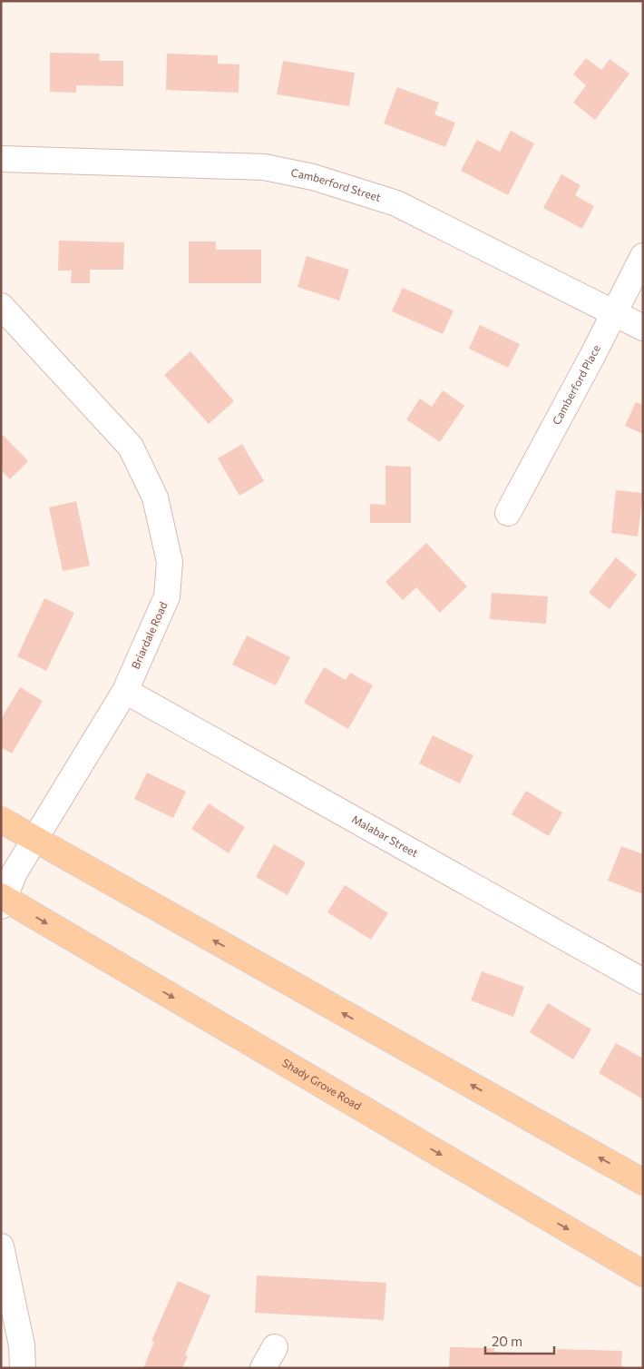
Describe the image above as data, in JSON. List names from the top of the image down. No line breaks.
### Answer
{"streets":{"main road":["Shady Grove Road"],"street":["Camberford Street","Camberford Place","Briardale Road","Malabar Street"]},"crossings":[["Camberford Street","Camberford Place"],["Briardale Road","Malabar Street"],["Briardale Road","Shady Grove Road"]],"scale_bar":"20 m"}
